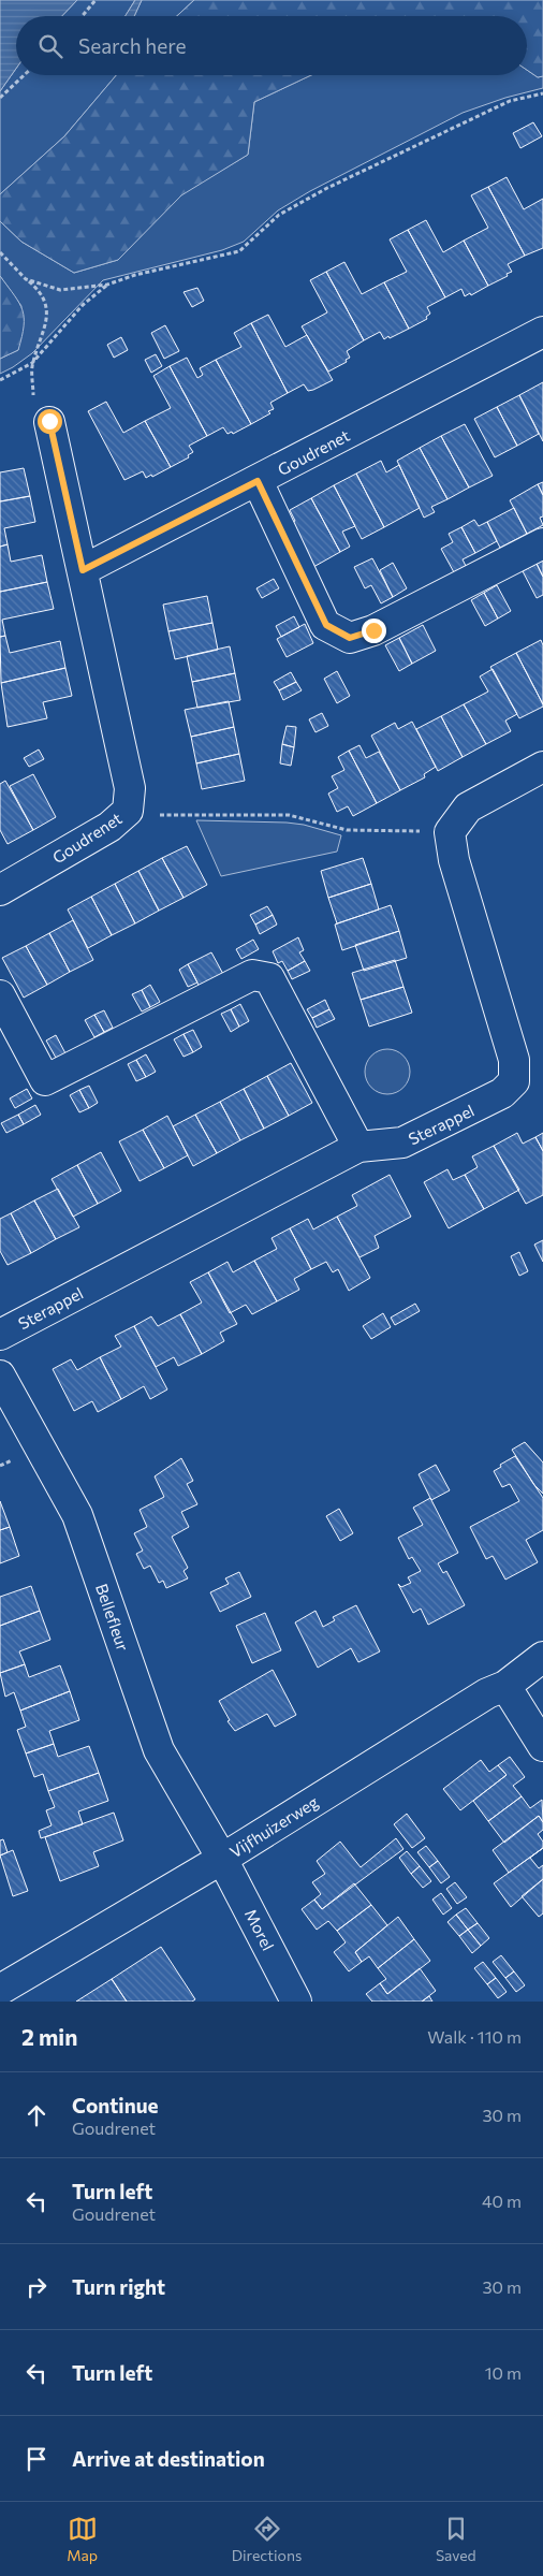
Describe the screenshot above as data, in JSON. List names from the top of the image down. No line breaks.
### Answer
{"streets":{"street":["Goudrenet","Sterappel","Bellefleur","Vijfhuizerweg","Morel"]},"crossings":[["Bellefleur","Vijfhuizerweg"],["Bellefleur","Morel"],["Vijfhuizerweg","Morel"]],"page":{"search":"Search here","heading":["2 min","Walk · 110 m"],"list":[["Continue","Goudrenet","30 m"],["Turn left","Goudrenet","40 m"],["Turn right","30 m"],["Turn left","10 m"],"Arrive at destination"],"nav":["Map","Directions","Saved"]}}
